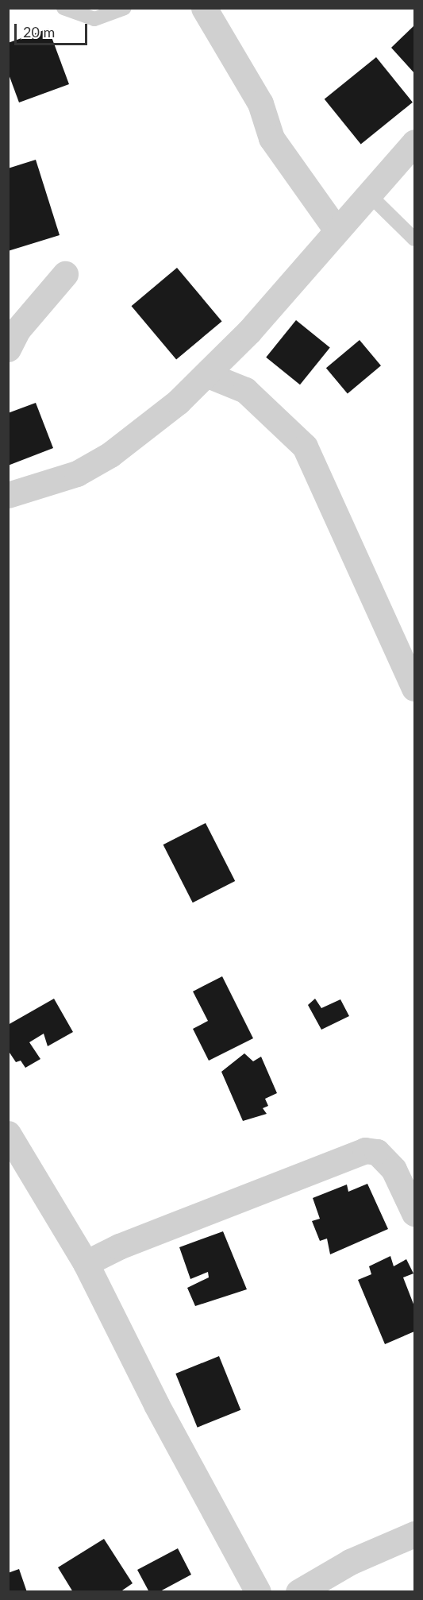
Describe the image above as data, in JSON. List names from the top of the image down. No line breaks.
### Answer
{"scale_bar":"20 m"}
